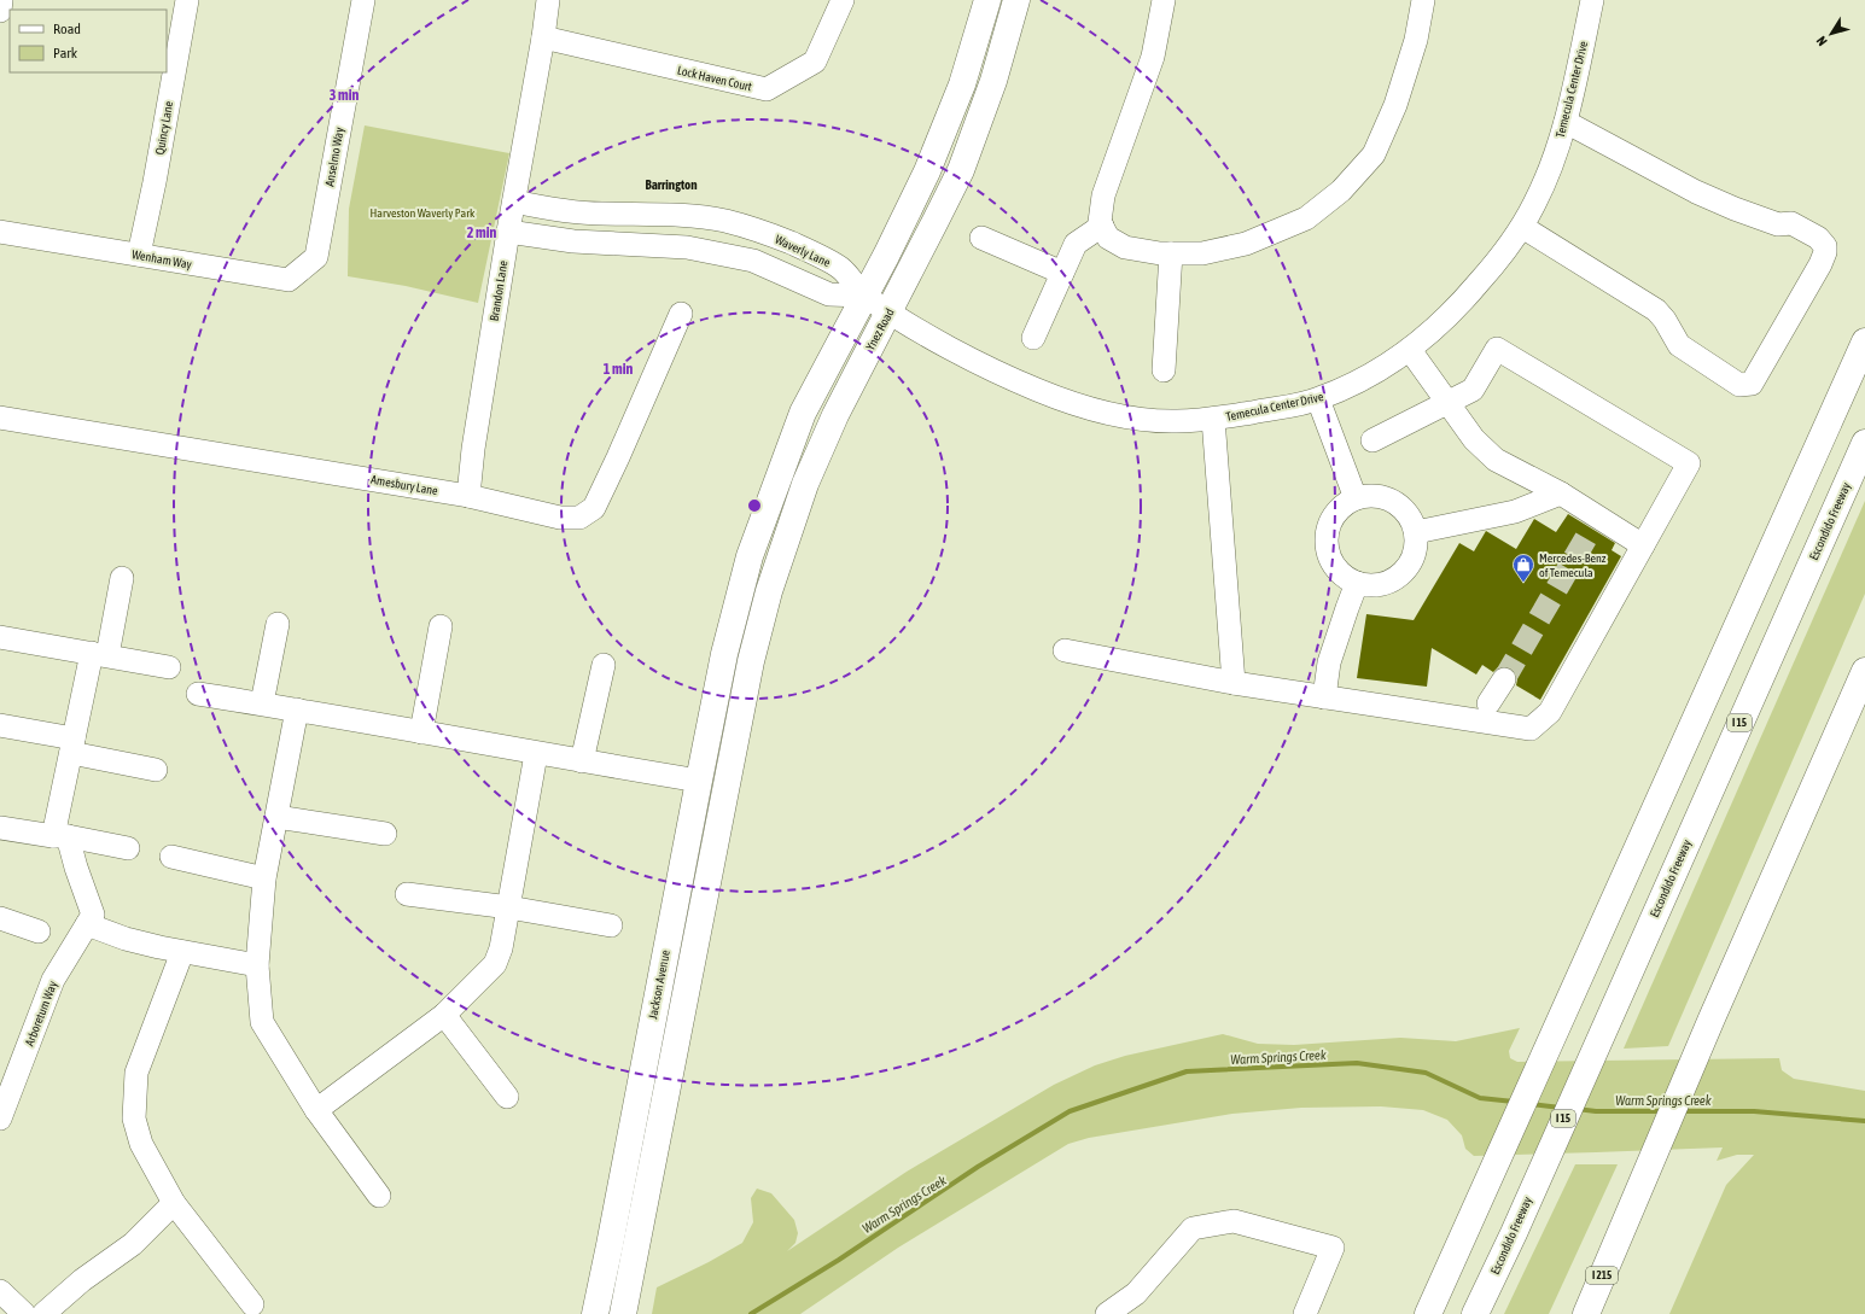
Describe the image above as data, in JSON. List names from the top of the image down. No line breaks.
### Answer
{"streets":{"main road":["Ynez Road","Escondido Freeway","I 15","Jackson Avenue","I 215"],"street":["Lock Haven Court","Temecula Center Drive","Quincy Lane","Anselmo Way","Waverly Lane","Wenham Way","Brandon Lane","Amesbury Lane","Arboretum Way"]},"crossings":[["Lock Haven Court","Brandon Lane"],["Temecula Center Drive","Waverly Lane"],["Temecula Center Drive","Ynez Road"],["Temecula Center Drive","Jackson Avenue"],["Quincy Lane","Wenham Way"],["Anselmo Way","Wenham Way"],["Waverly Lane","Brandon Lane"],["Waverly Lane","Jackson Avenue"],["Brandon Lane","Amesbury Lane"]],"districts":["Barrington"],"water":["Warm Springs Creek"],"parks":["Harveston Waverly Park"],"places":{"shop":["Mercedes-Benz of Temecula"]},"legend":["Road","Park"],"north":"bottom left","rings":["3 min","2 min","1 min"]}
